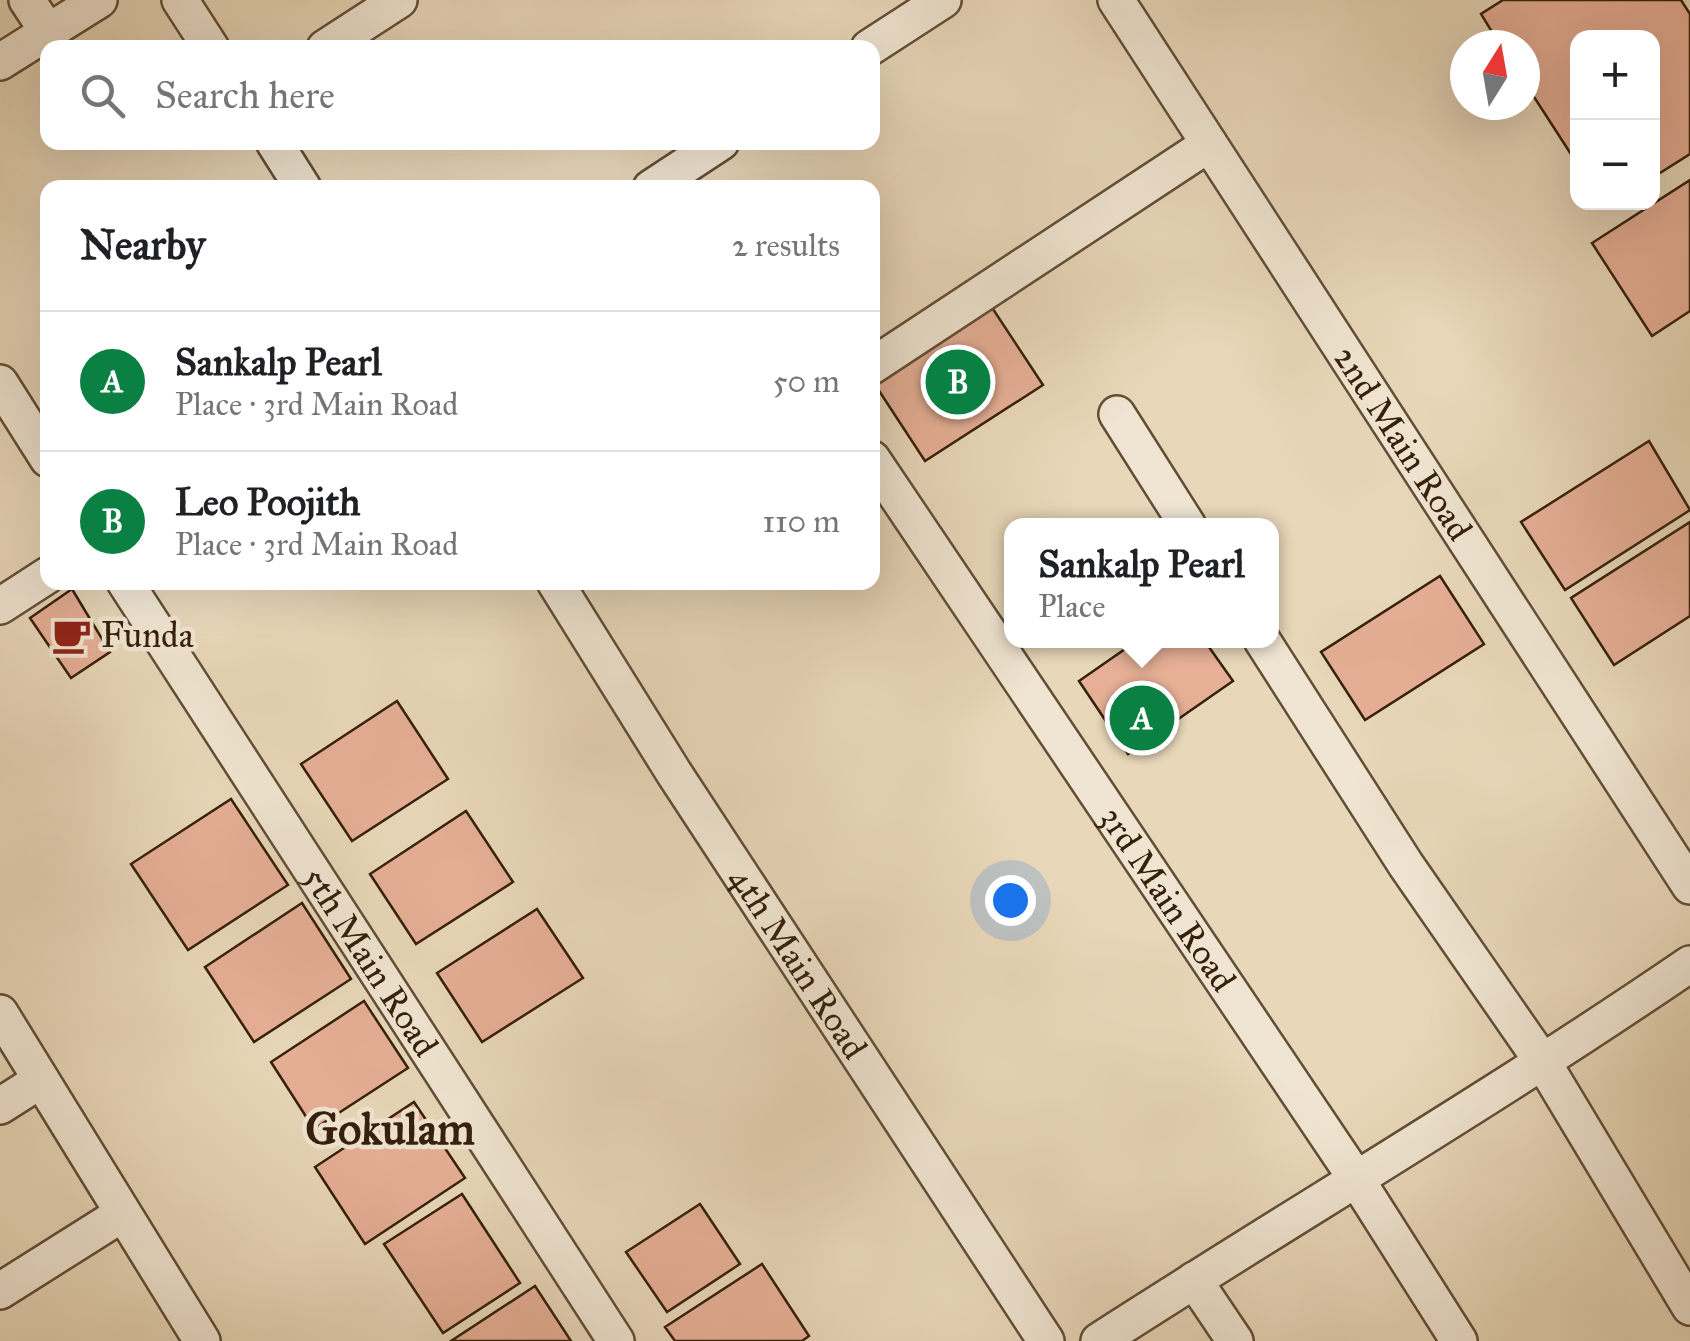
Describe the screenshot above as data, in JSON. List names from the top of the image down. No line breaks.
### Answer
{"streets":{"street":["2nd Main Road","3rd Main Road","5th Main Road","4th Main Road"]},"districts":["Gokulam"],"places":{"cafe":["Funda"]},"north":"top","page":{"map_buttons":["+","−"],"search":"Search here","heading":["Nearby","2 results"],"list":[{"mark":"A","name":"Sankalp Pearl","note":"Place · 3rd Main Road","value":"50 m"},{"mark":"B","name":"Leo Poojith","note":"Place · 3rd Main Road","value":"110 m"}],"pins":["B","A"],"popup":["Sankalp Pearl","Place"]}}
